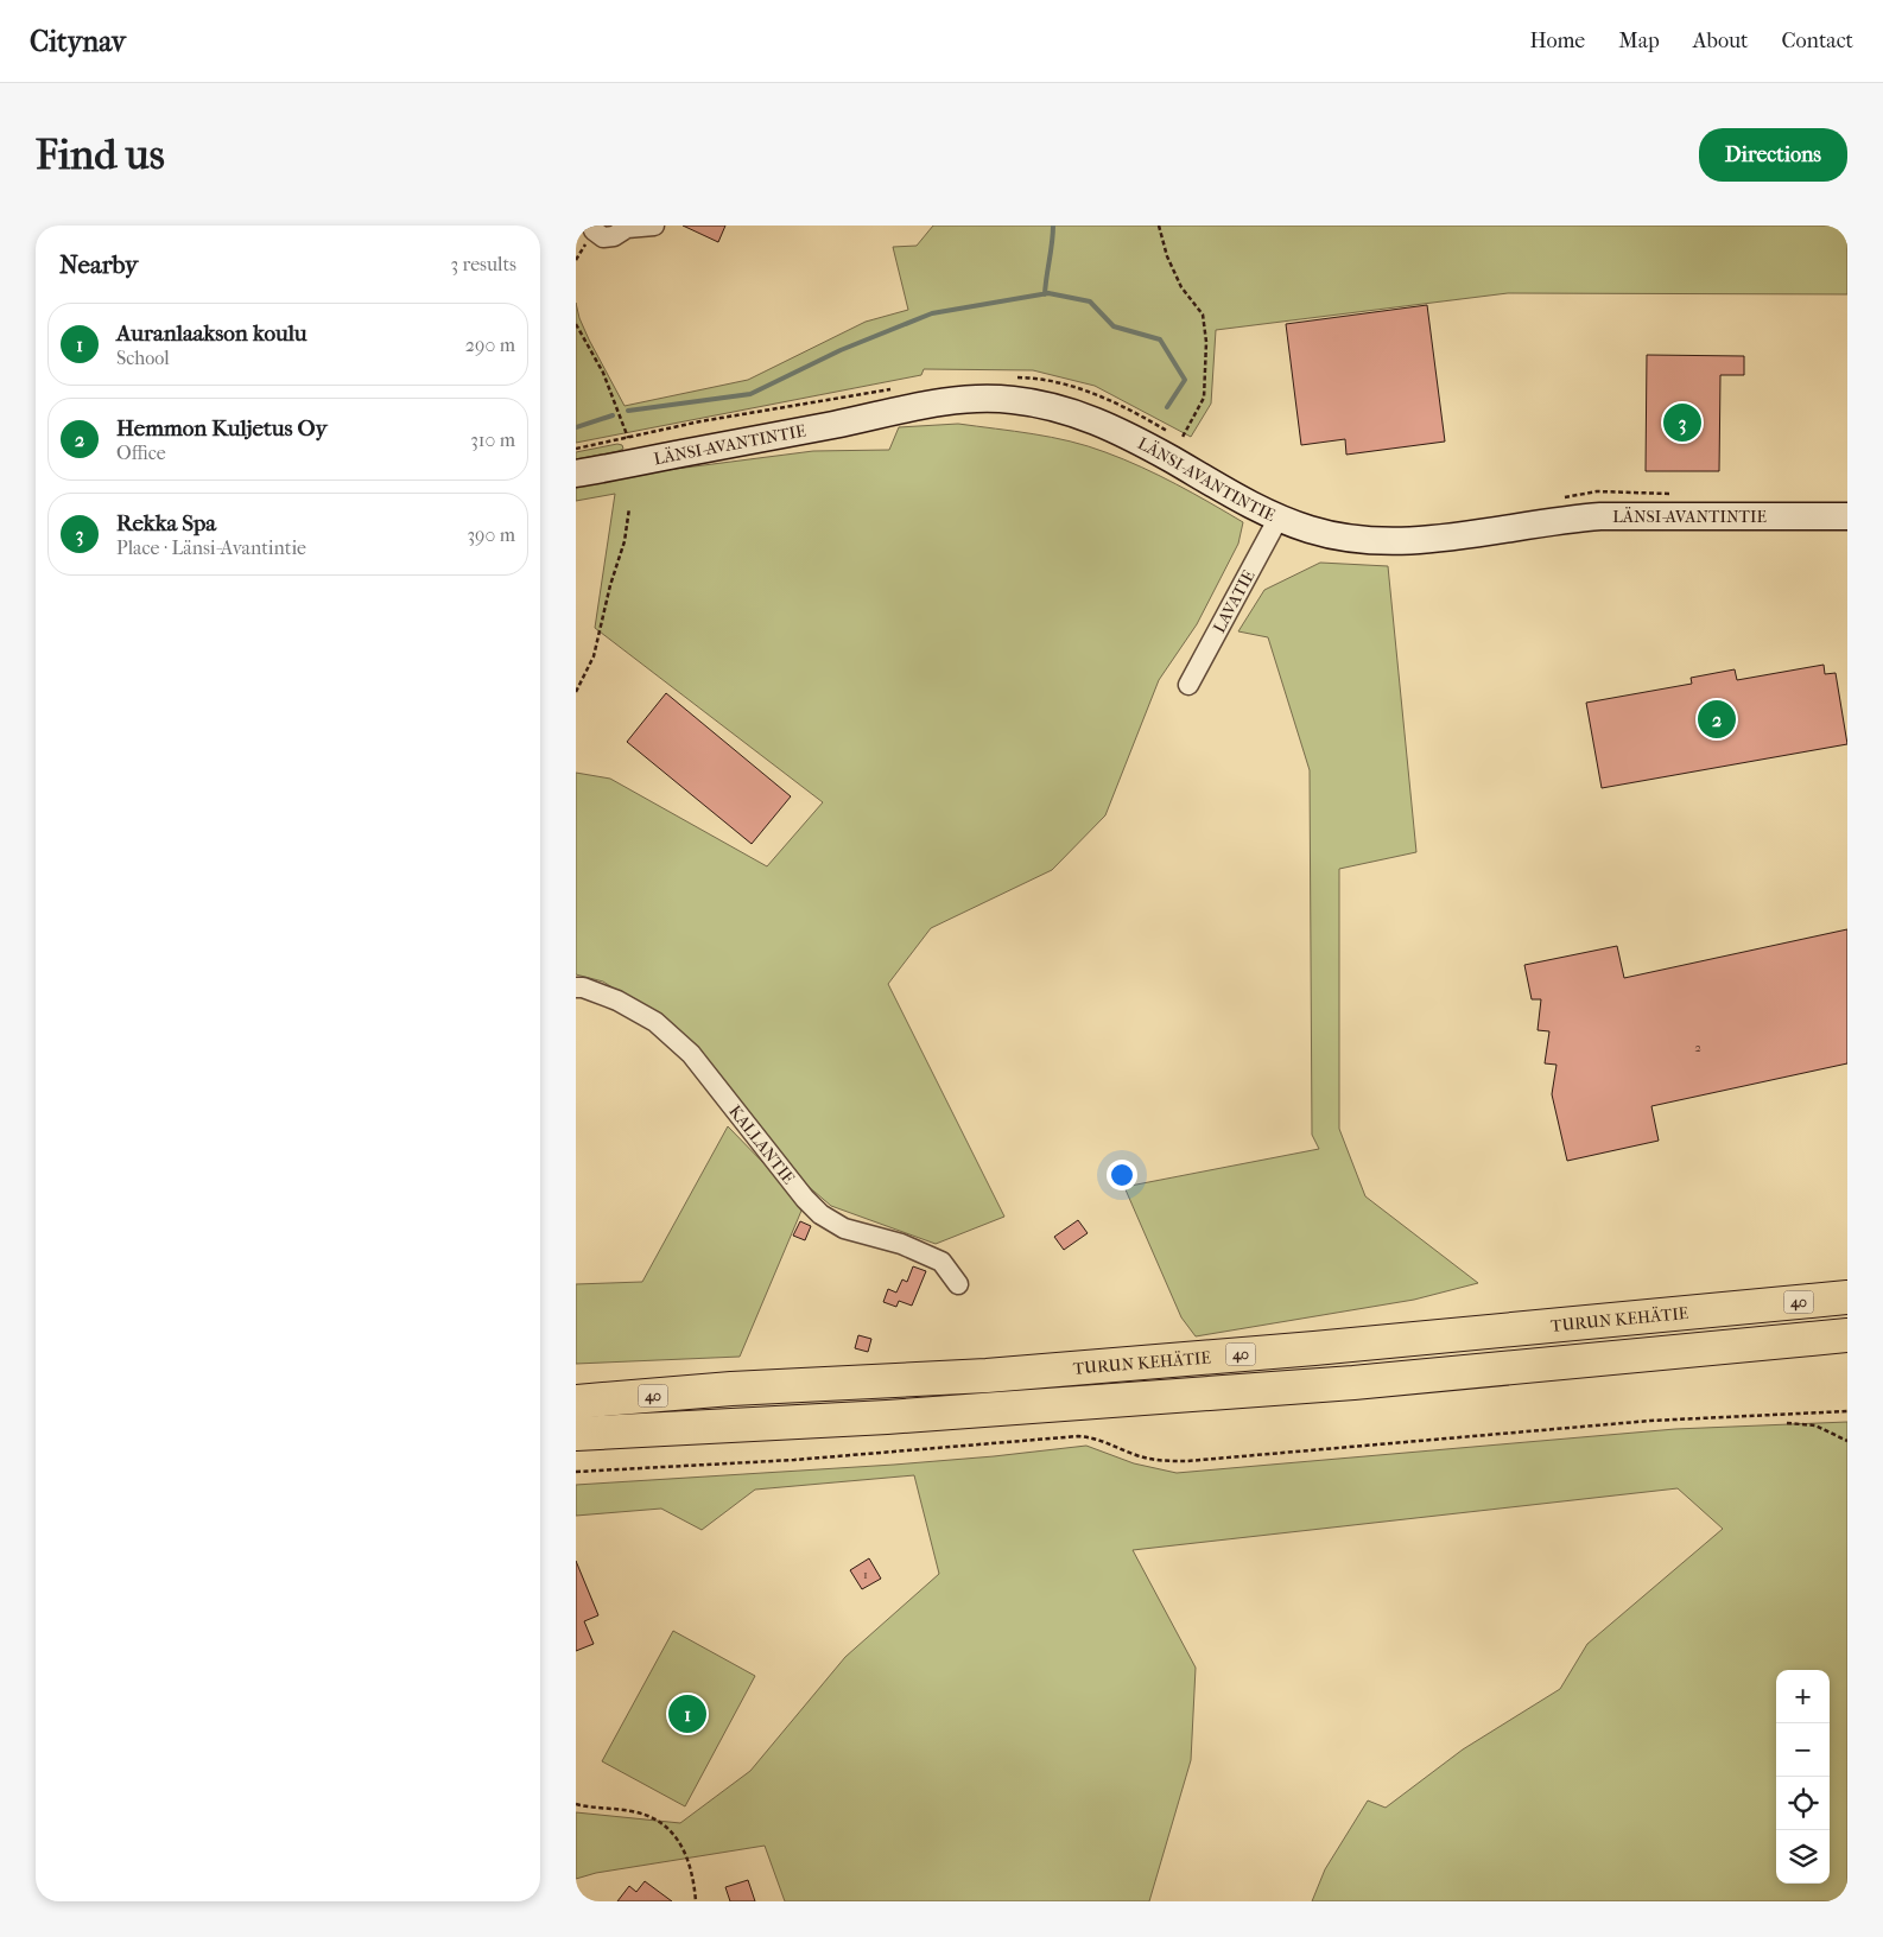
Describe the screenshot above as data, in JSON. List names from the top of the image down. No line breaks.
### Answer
{"streets":{"highway":["40","TURUN KEHÄTIE"],"street":["LÄNSI-AVANTINTIE","LAVATIE","KALLANTIE"]},"crossings":[["LÄNSI-AVANTINTIE","LAVATIE"]],"house_numbers":["2","1"],"page":{"header":"Citynav","nav":["Home","Map","About","Contact"],"buttons":"Directions","title":"Find us","heading":["Nearby","3 results"],"list":[{"mark":"1","name":"Auranlaakson koulu","note":"School","value":"290 m"},{"mark":"2","name":"Hemmon Kuljetus Oy","note":"Office","value":"310 m"},{"mark":"3","name":"Rekka Spa","note":"Place · Länsi-Avantintie","value":"390 m"}],"pins":["3","2","1"],"map_buttons":["+","−"]}}
